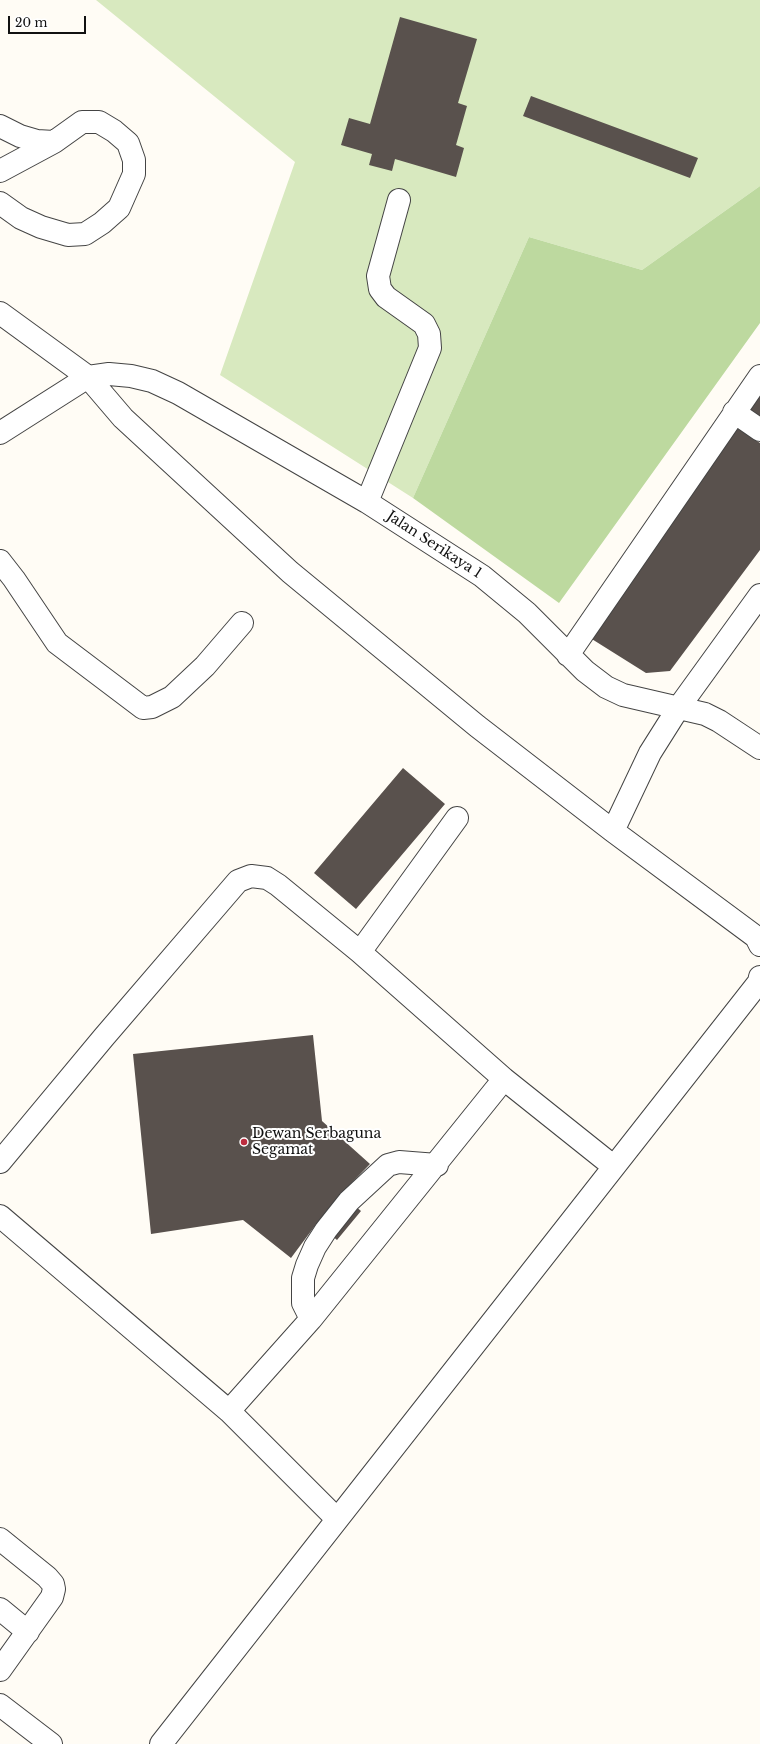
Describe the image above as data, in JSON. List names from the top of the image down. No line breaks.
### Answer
{"streets":{"street":["Jalan Serikaya 1"]},"places":["Dewan Serbaguna Segamat"],"scale_bar":"20 m"}
